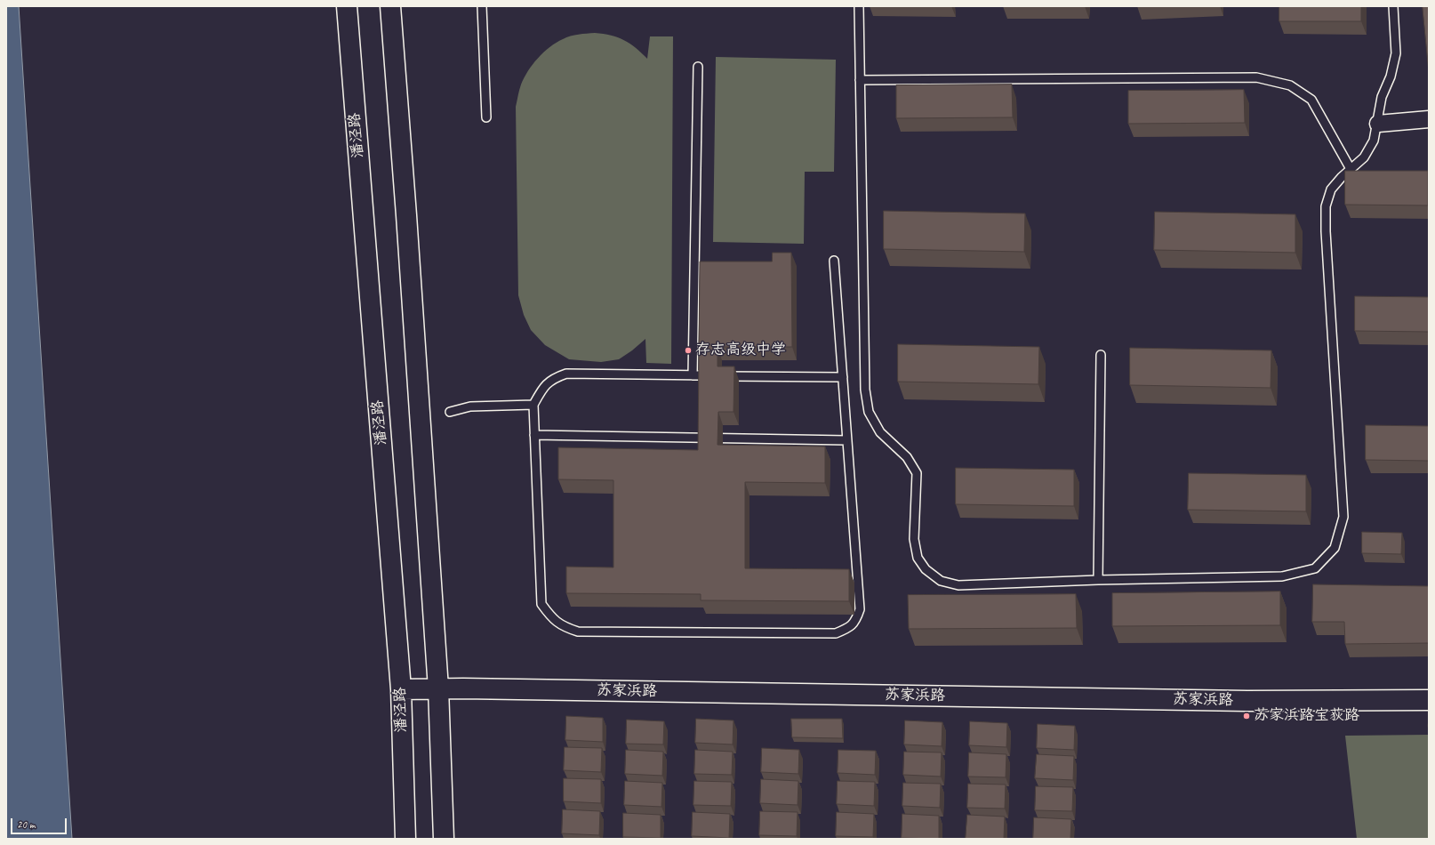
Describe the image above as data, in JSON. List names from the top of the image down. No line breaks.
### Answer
{"streets":{"main road":["潘泾路","苏家浜路"]},"crossings":[["潘泾路","苏家浜路"]],"places":["存志高级中学","苏家浜路宝荻路"],"scale_bar":"20 m"}
